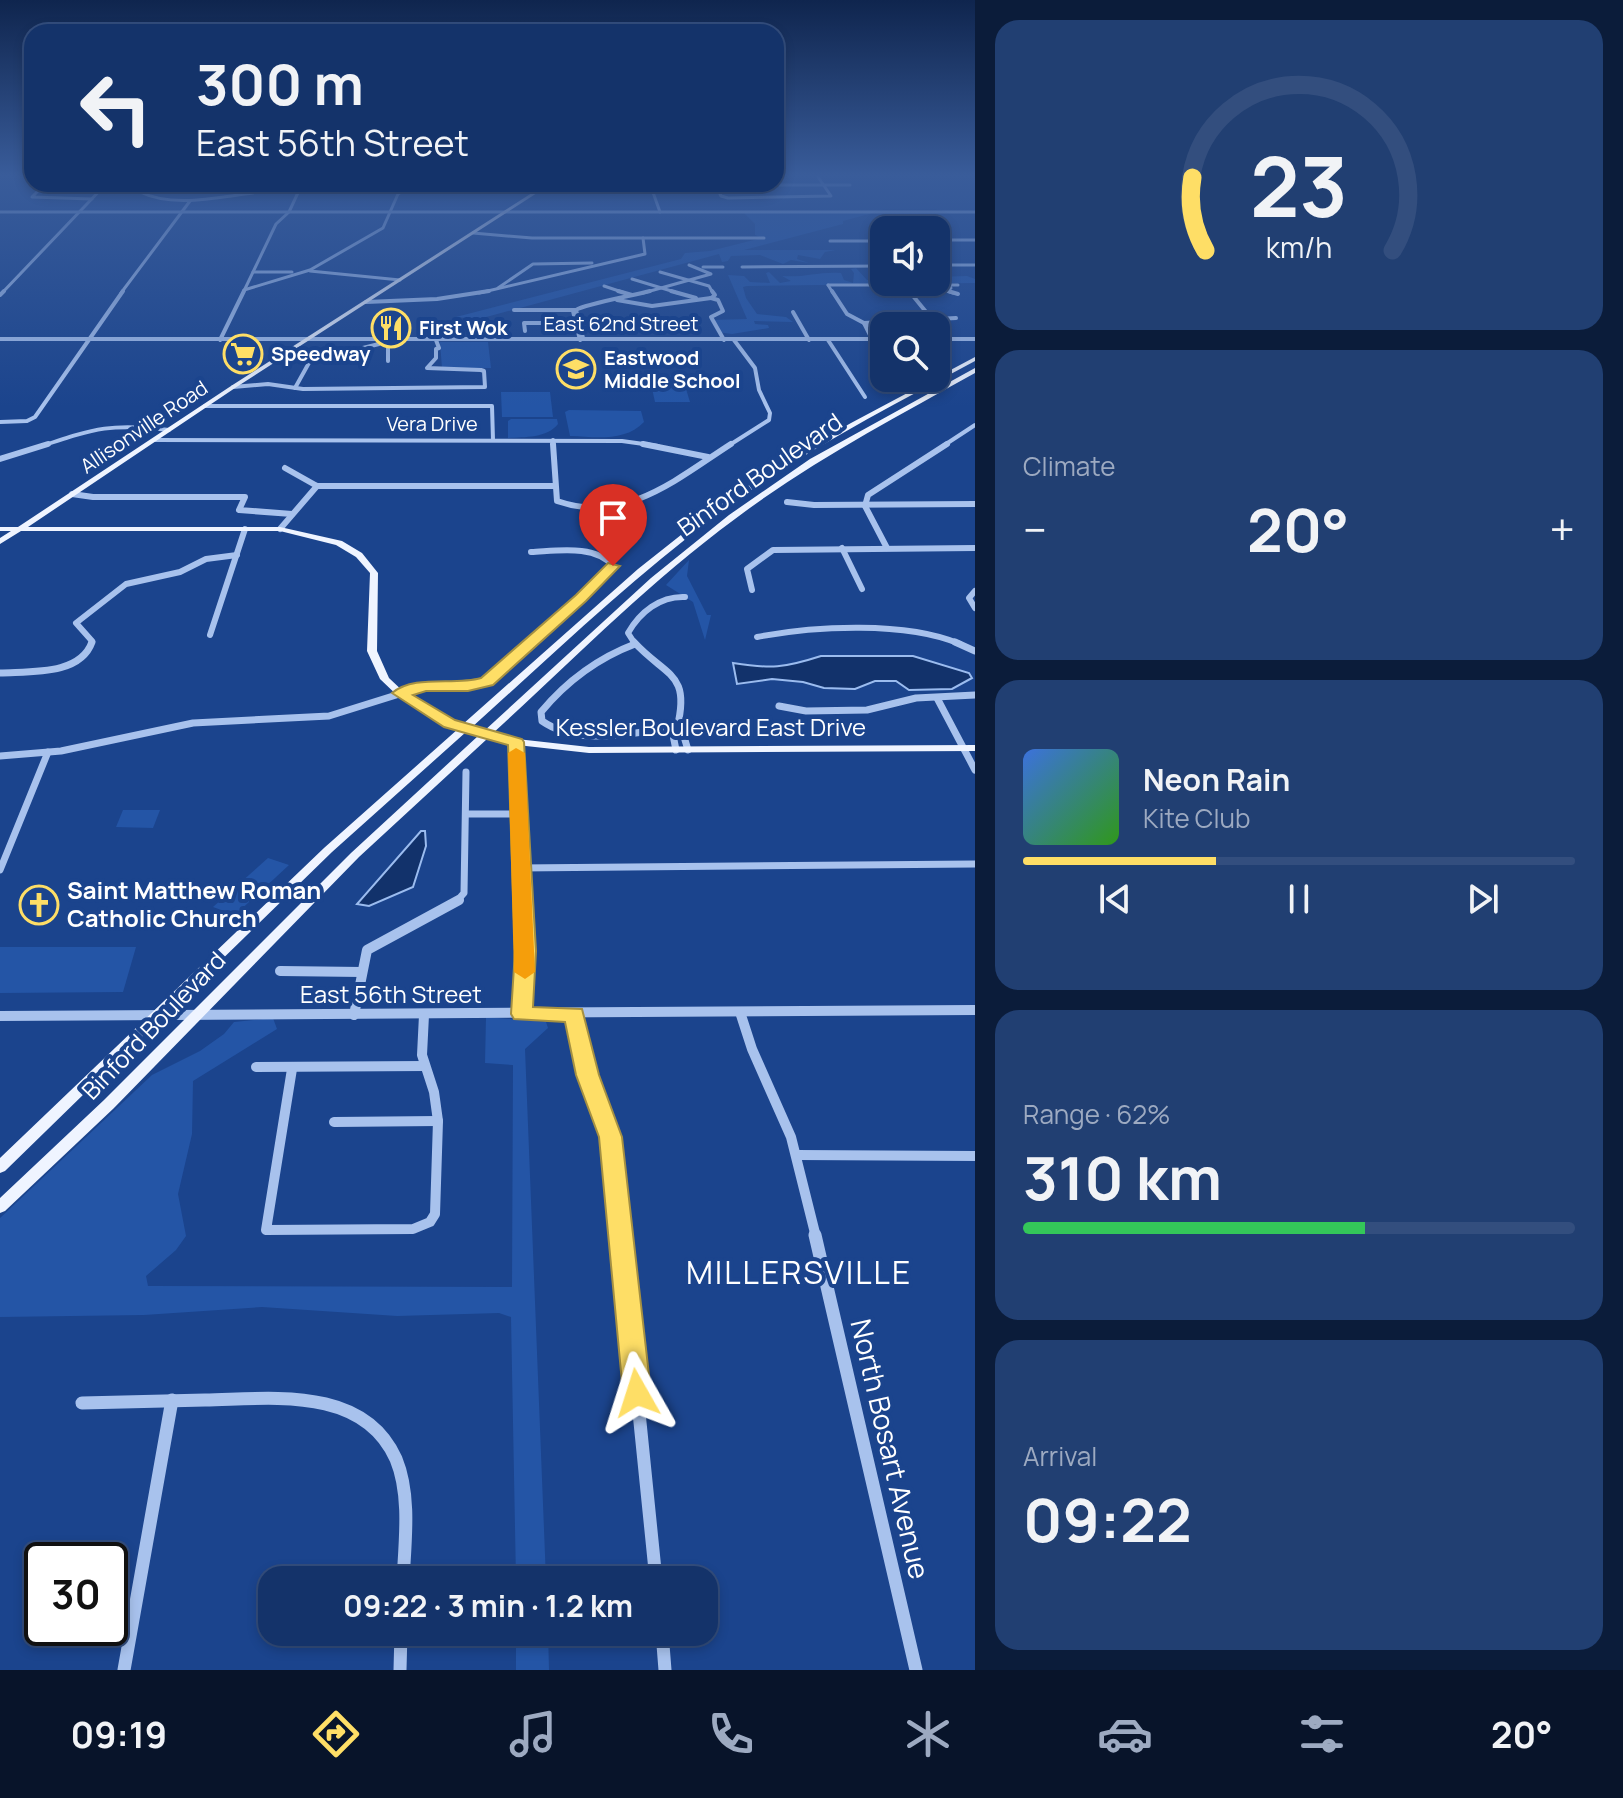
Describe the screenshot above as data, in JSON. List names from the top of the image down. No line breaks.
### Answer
{"streets":{"main road":["Allisonville Road","Binford Boulevard","Kessler Boulevard East Drive"],"street":["East 62nd Street","Vera Drive","East 56th Street","North Bosart Avenue"]},"crossings":[["East 62nd Street","Allisonville Road"],["Vera Drive","Allisonville Road"],["Allisonville Road","Kessler Boulevard East Drive"],["Binford Boulevard","Kessler Boulevard East Drive"],["Binford Boulevard","East 56th Street"],["East 56th Street","North Bosart Avenue"]],"districts":["MILLERSVILLE"],"places":{"restaurant":["First Wok"],"supermarket":["Speedway"],"school or university":["Eastwood Middle School"],"church":["Saint Matthew Roman Catholic Church"]},"page":{"turn":["300 m","East 56th Street"],"tile":["Climate",["Range · 62%","310 km"],["Arrival","09:22"]],"heat":["−","20°","+"],"song":["Neon Rain","Kite Club"],"limit":"30","trip":"09:22 · 3 min · 1.2 km","tabs":["09:19","20°"],"gauge":["23","km/h"]}}
